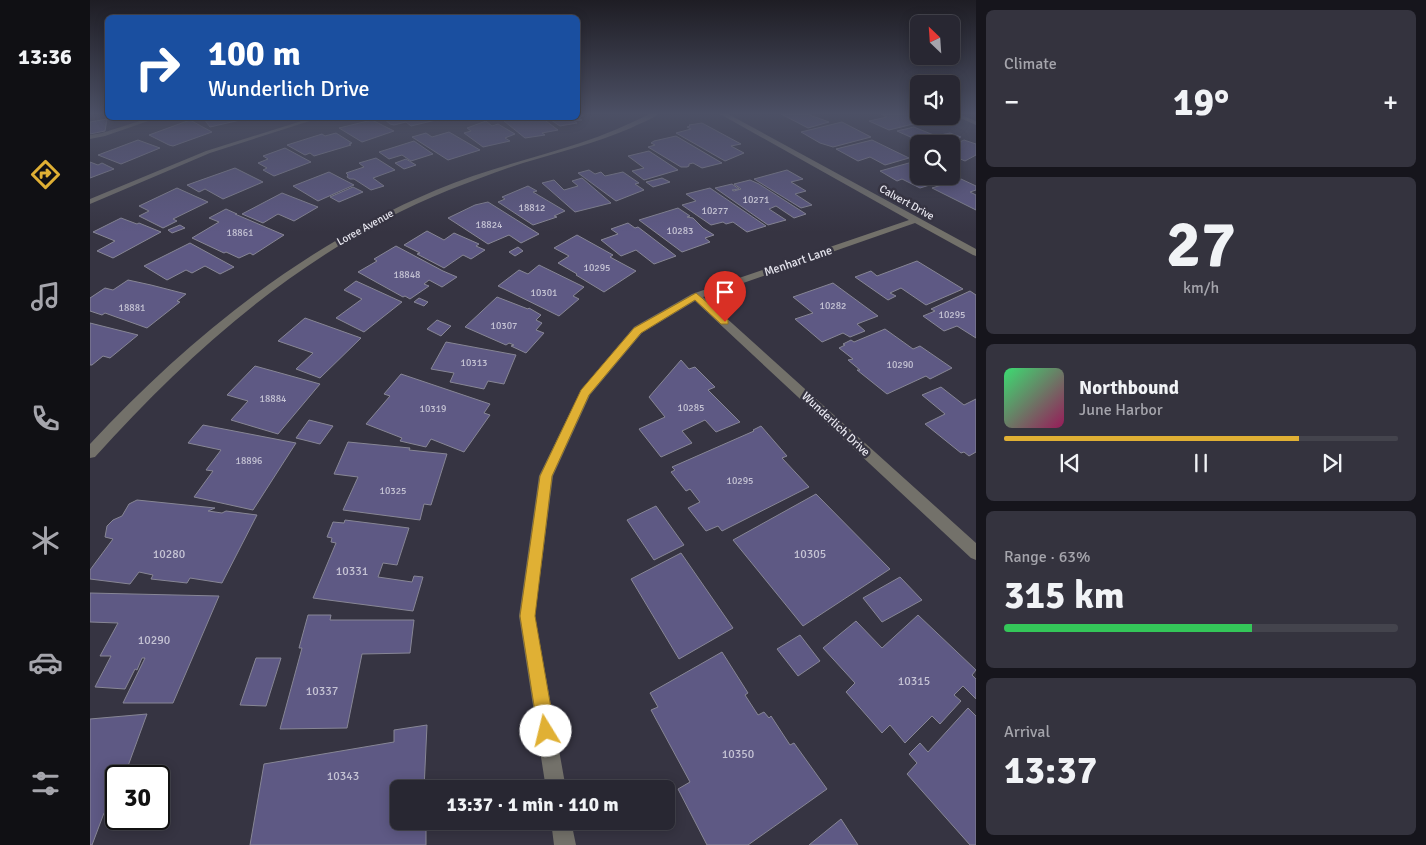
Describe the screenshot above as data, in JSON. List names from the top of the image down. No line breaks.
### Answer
{"streets":{"street":["Calvert Drive","Loree Avenue","Menhart Lane","Wunderlich Drive"]},"crossings":[["Calvert Drive","Menhart Lane"],["Menhart Lane","Wunderlich Drive"]],"house_numbers":["10271","18812","10277","18824","10283","18861","10295","18848","10301","10282","18881","10295","10307","10313","10290","18884","10285","10319","18896","10295","10325","10280","10305","10331","10290","10315","10337","10350","10343"],"north":"top left","page":{"tabs":"13:36","tile":["Climate",["27","km/h"],["Range · 63%","315 km"],["Arrival","13:37"]],"turn":["100 m","Wunderlich Drive"],"heat":["−","19°","+"],"song":["Northbound","June Harbor"],"limit":"30","trip":"13:37 · 1 min · 110 m"}}
